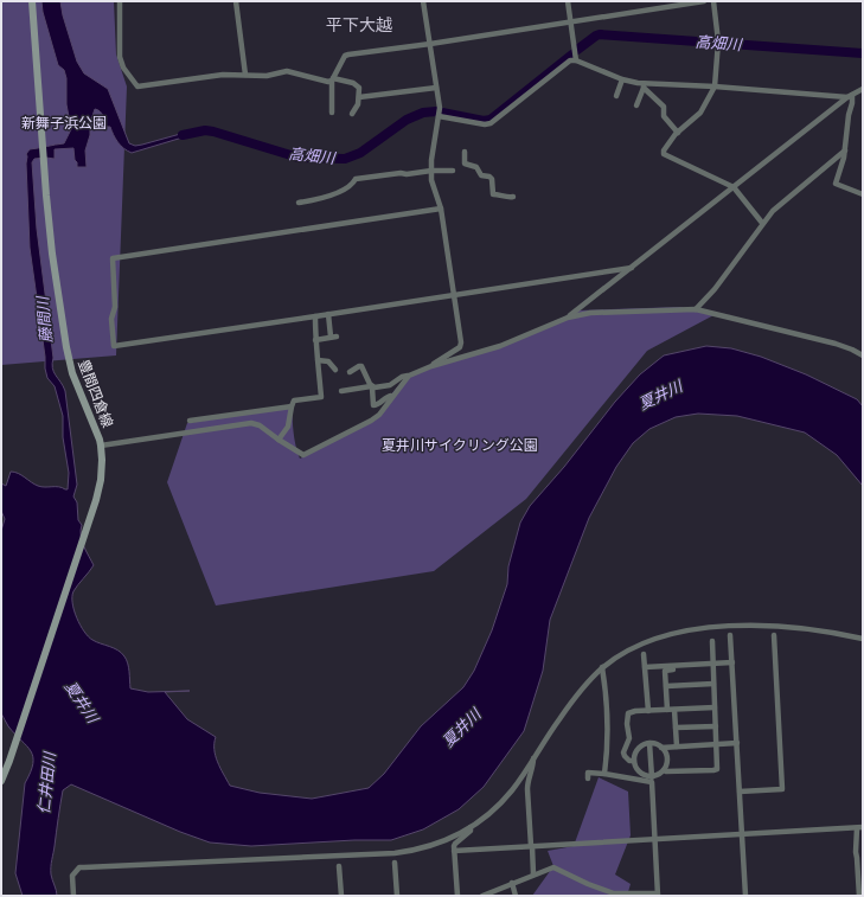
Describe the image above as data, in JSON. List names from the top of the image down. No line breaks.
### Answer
{"streets":{"main road":["豊間四倉線"]},"districts":["平下大越"],"water":["高畑川","藤間川","夏井川","仁井田川"],"parks":["新舞子浜公園","夏井川サイクリング公園"]}
